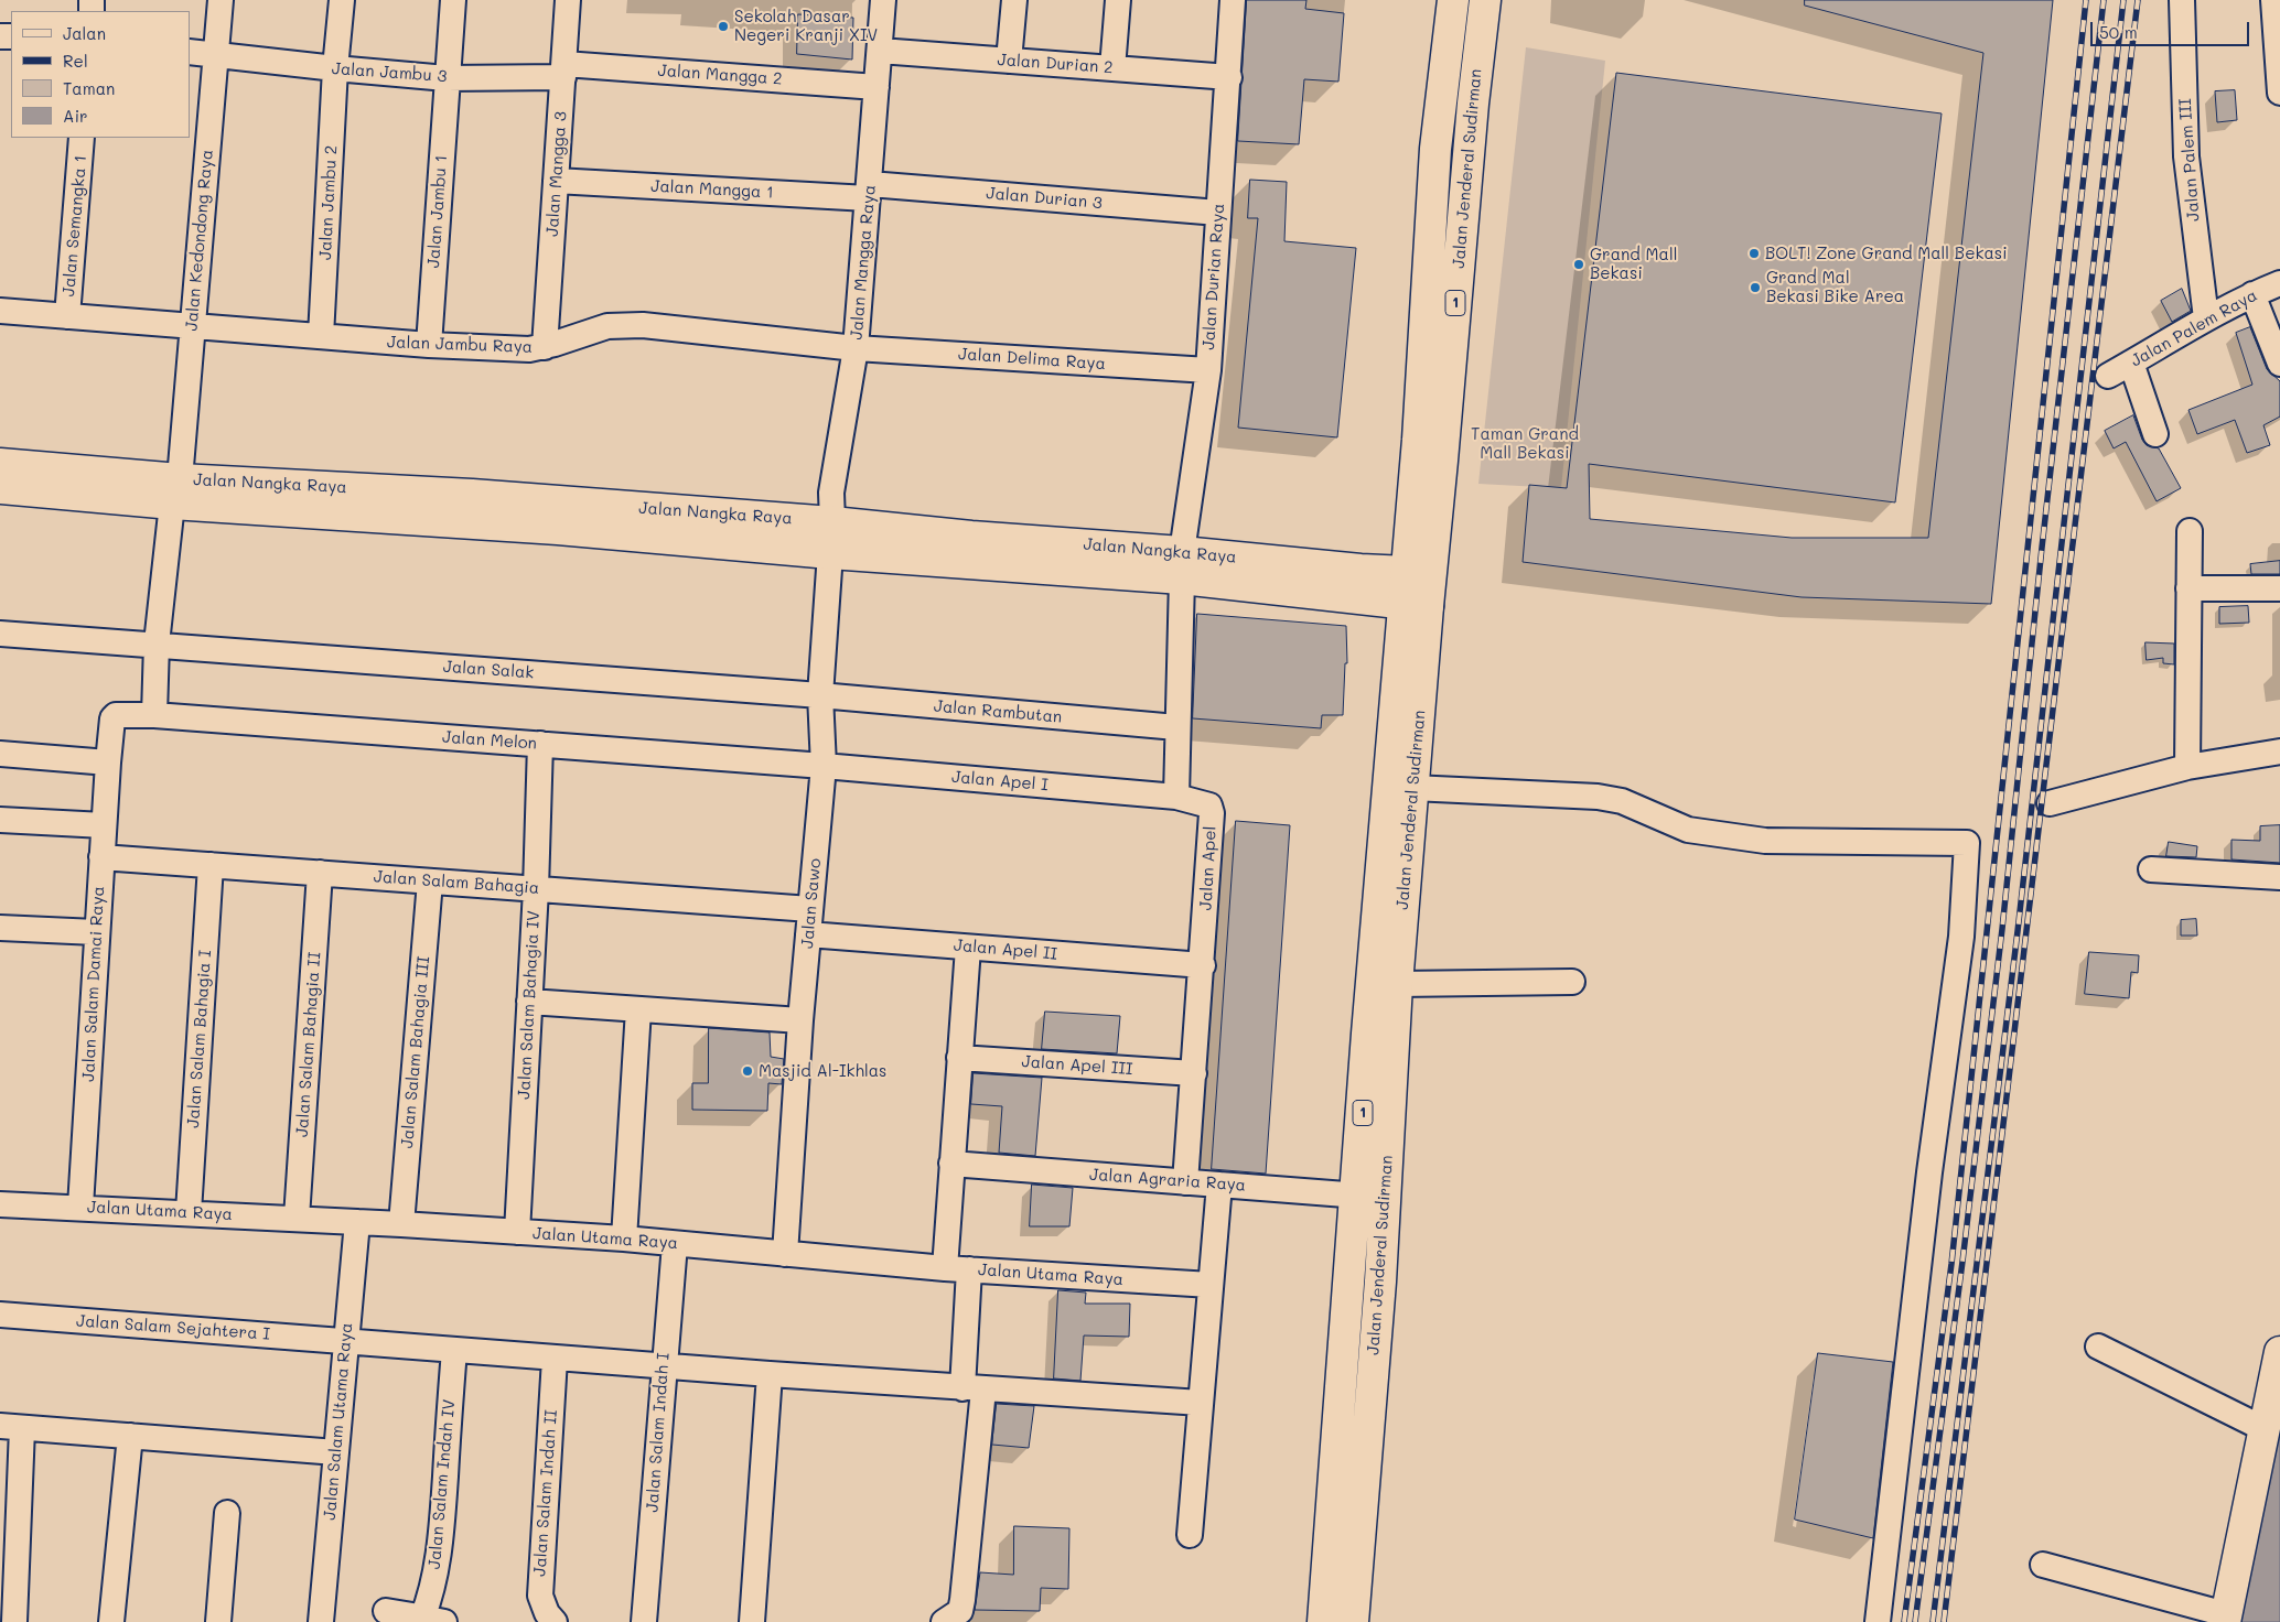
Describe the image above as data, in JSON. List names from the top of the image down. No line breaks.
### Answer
{"streets":{"main road":["Jalan Jenderal Sudirman","1","Jalan Nangka Raya"],"street":["Jalan Durian 2","Jalan Jambu 3","Jalan Mangga 2","Jalan Palem III","Jalan Mangga 3","Jalan Mangga 1","Jalan Durian 3","Jalan Jambu 2","Jalan Jambu 1","Jalan Semangka 1","Jalan Kedondong Raya","Jalan Mangga Raya","Jalan Durian Raya","Jalan Palem Raya","Jalan Jambu Raya","Jalan Delima Raya","Jalan Salak","Jalan Rambutan","Jalan Melon","Jalan Apel I","Jalan Apel","Jalan Salam Bahagia","Jalan Sawo","Jalan Apel II","Jalan Salam Damai Raya","Jalan Salam Bahagia IV","Jalan Salam Bahagia I","Jalan Salam Bahagia II","Jalan Salam Bahagia III","Jalan Apel III","Jalan Agraria Raya","Jalan Utama Raya","Jalan Salam Sejahtera I","Jalan Salam Utama Raya","Jalan Salam Indah I","Jalan Salam Indah IV","Jalan Salam Indah II"]},"crossings":[["Jalan Durian 2","Jalan Mangga Raya"],["Jalan Durian 2","Jalan Durian Raya"],["Jalan Jambu 3","Jalan Mangga 2"],["Jalan Jambu 3","Jalan Mangga 3"],["Jalan Jambu 3","Jalan Jambu 2"],["Jalan Jambu 3","Jalan Jambu 1"],["Jalan Jambu 3","Jalan Kedondong Raya"],["Jalan Mangga 2","Jalan Mangga 3"],["Jalan Mangga 2","Jalan Mangga Raya"],["Jalan Palem III","Jalan Palem Raya"],["Jalan Jenderal Sudirman","Jalan Nangka Raya"],["Jalan Jenderal Sudirman","Jalan Agraria Raya"],["Jalan Mangga 3","Jalan Mangga 1"],["Jalan Mangga 3","Jalan Jambu Raya"],["Jalan Mangga 1","Jalan Durian 3"],["Jalan Mangga 1","Jalan Mangga Raya"],["Jalan Durian 3","Jalan Mangga Raya"],["Jalan Durian 3","Jalan Durian Raya"],["Jalan Jambu 2","Jalan Jambu Raya"],["Jalan Jambu 1","Jalan Jambu Raya"],["Jalan Semangka 1","Jalan Jambu Raya"],["Jalan Kedondong Raya","Jalan Jambu Raya"],["Jalan Kedondong Raya","Jalan Nangka Raya"],["Jalan Mangga Raya","Jalan Jambu Raya"],["Jalan Mangga Raya","Jalan Delima Raya"],["Jalan Mangga Raya","Jalan Nangka Raya"],["Jalan Durian Raya","Jalan Delima Raya"],["Jalan Durian Raya","Jalan Nangka Raya"],["Jalan Jambu Raya","Jalan Delima Raya"],["Jalan Nangka Raya","Jalan Sawo"],["Jalan Salak","Jalan Rambutan"],["Jalan Salak","Jalan Sawo"],["Jalan Rambutan","Jalan Sawo"],["Jalan Melon","Jalan Apel I"],["Jalan Melon","Jalan Sawo"],["Jalan Melon","Jalan Salam Damai Raya"],["Jalan Melon","Jalan Salam Bahagia IV"],["Jalan Apel I","Jalan Apel"],["Jalan Apel I","Jalan Sawo"],["Jalan Apel","Jalan Apel II"],["Jalan Apel","Jalan Apel III"],["Jalan Apel","Jalan Agraria Raya"],["Jalan Salam Bahagia","Jalan Sawo"],["Jalan Salam Bahagia","Jalan Salam Damai Raya"],["Jalan Salam Bahagia","Jalan Salam Bahagia IV"],["Jalan Salam Bahagia","Jalan Salam Bahagia I"],["Jalan Salam Bahagia","Jalan Salam Bahagia II"],["Jalan Salam Bahagia","Jalan Salam Bahagia III"],["Jalan Sawo","Jalan Apel II"],["Jalan Sawo","Jalan Utama Raya"],["Jalan Salam Damai Raya","Jalan Utama Raya"],["Jalan Salam Bahagia IV","Jalan Utama Raya"],["Jalan Salam Bahagia I","Jalan Utama Raya"],["Jalan Salam Bahagia II","Jalan Utama Raya"],["Jalan Salam Bahagia III","Jalan Utama Raya"],["Jalan Utama Raya","Jalan Salam Utama Raya"],["Jalan Utama Raya","Jalan Salam Indah I"],["Jalan Salam Sejahtera I","Jalan Salam Utama Raya"]],"parks":["Taman Grand Mall Bekasi"],"places":["Sekolah Dasar Negeri Kranji XIV","BOLT! Zone Grand Mall Bekasi","Grand Mall Bekasi","Grand Mal Bekasi Bike Area","Masjid Al-Ikhlas"],"legend":["Jalan","Rel","Taman","Air"],"scale_bar":"50 m"}
